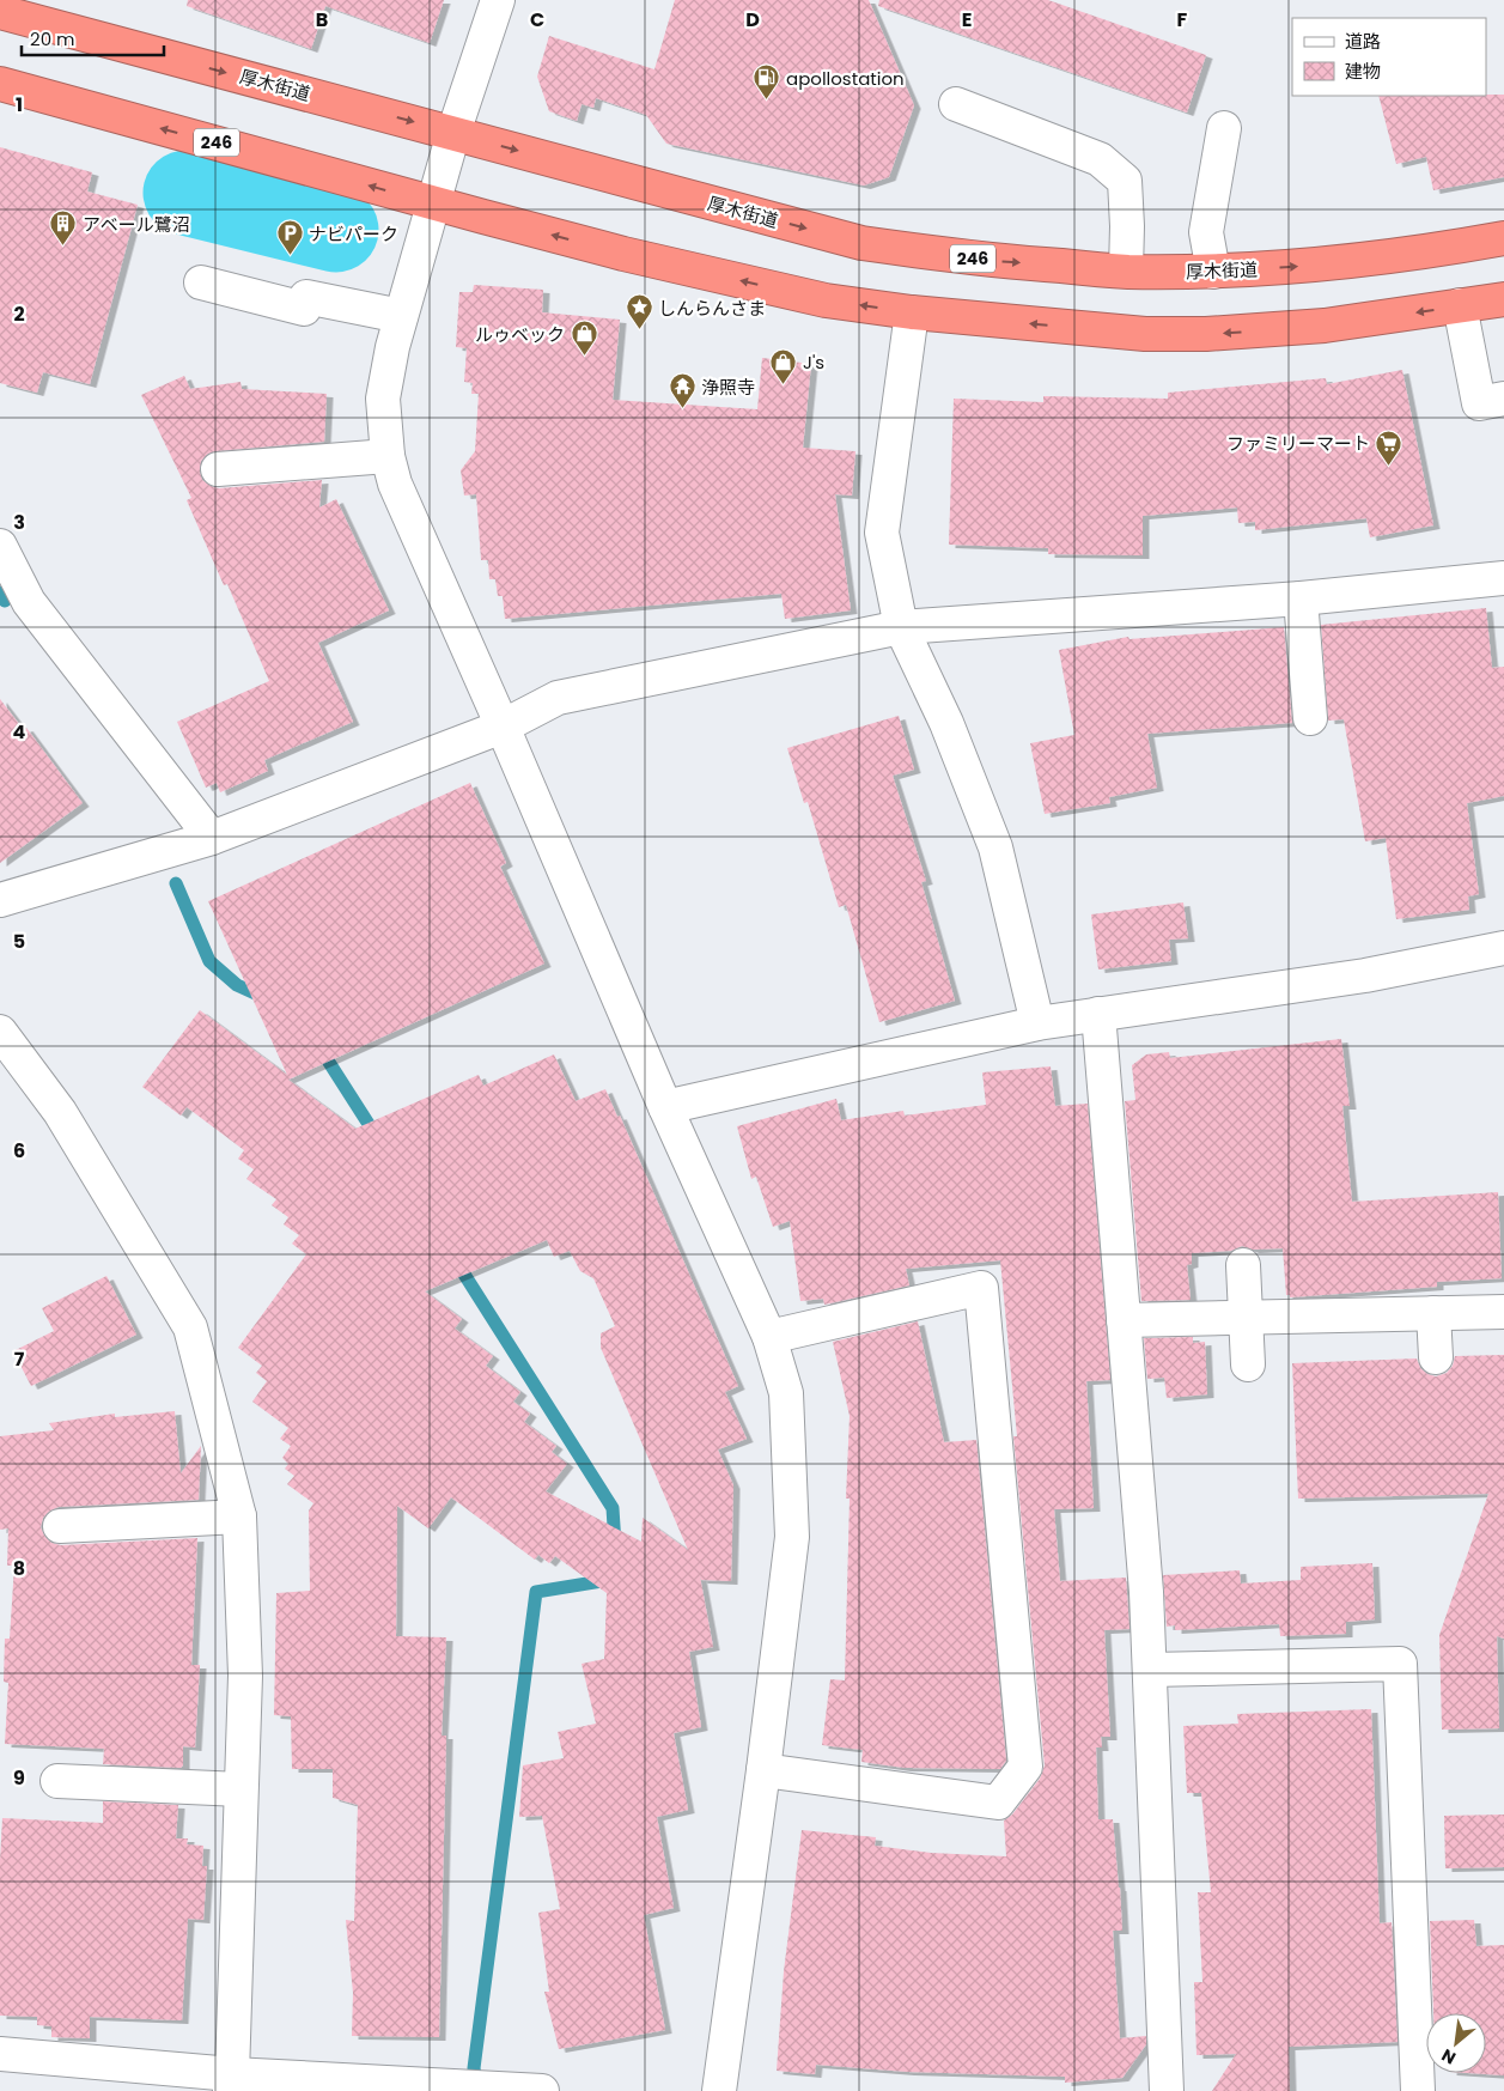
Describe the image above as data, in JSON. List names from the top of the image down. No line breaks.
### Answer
{"streets":{"highway":["厚木街道","246"]},"places":{"fuel station":["apollostation"],"building":["アベール鷺沼"],"parking":["ナビパーク"],"place":["しんらんさま"],"shop":["ルゥベック","J's"],"temple":["浄照寺"],"supermarket":["ファミリーマート"]},"legend":["道路","建物"],"scale_bar":"20 m","north":"bottom left","grid":{"columns":["B","C","D","E","F"],"rows":["1","2","3","4","5","6","7","8","9"]}}
